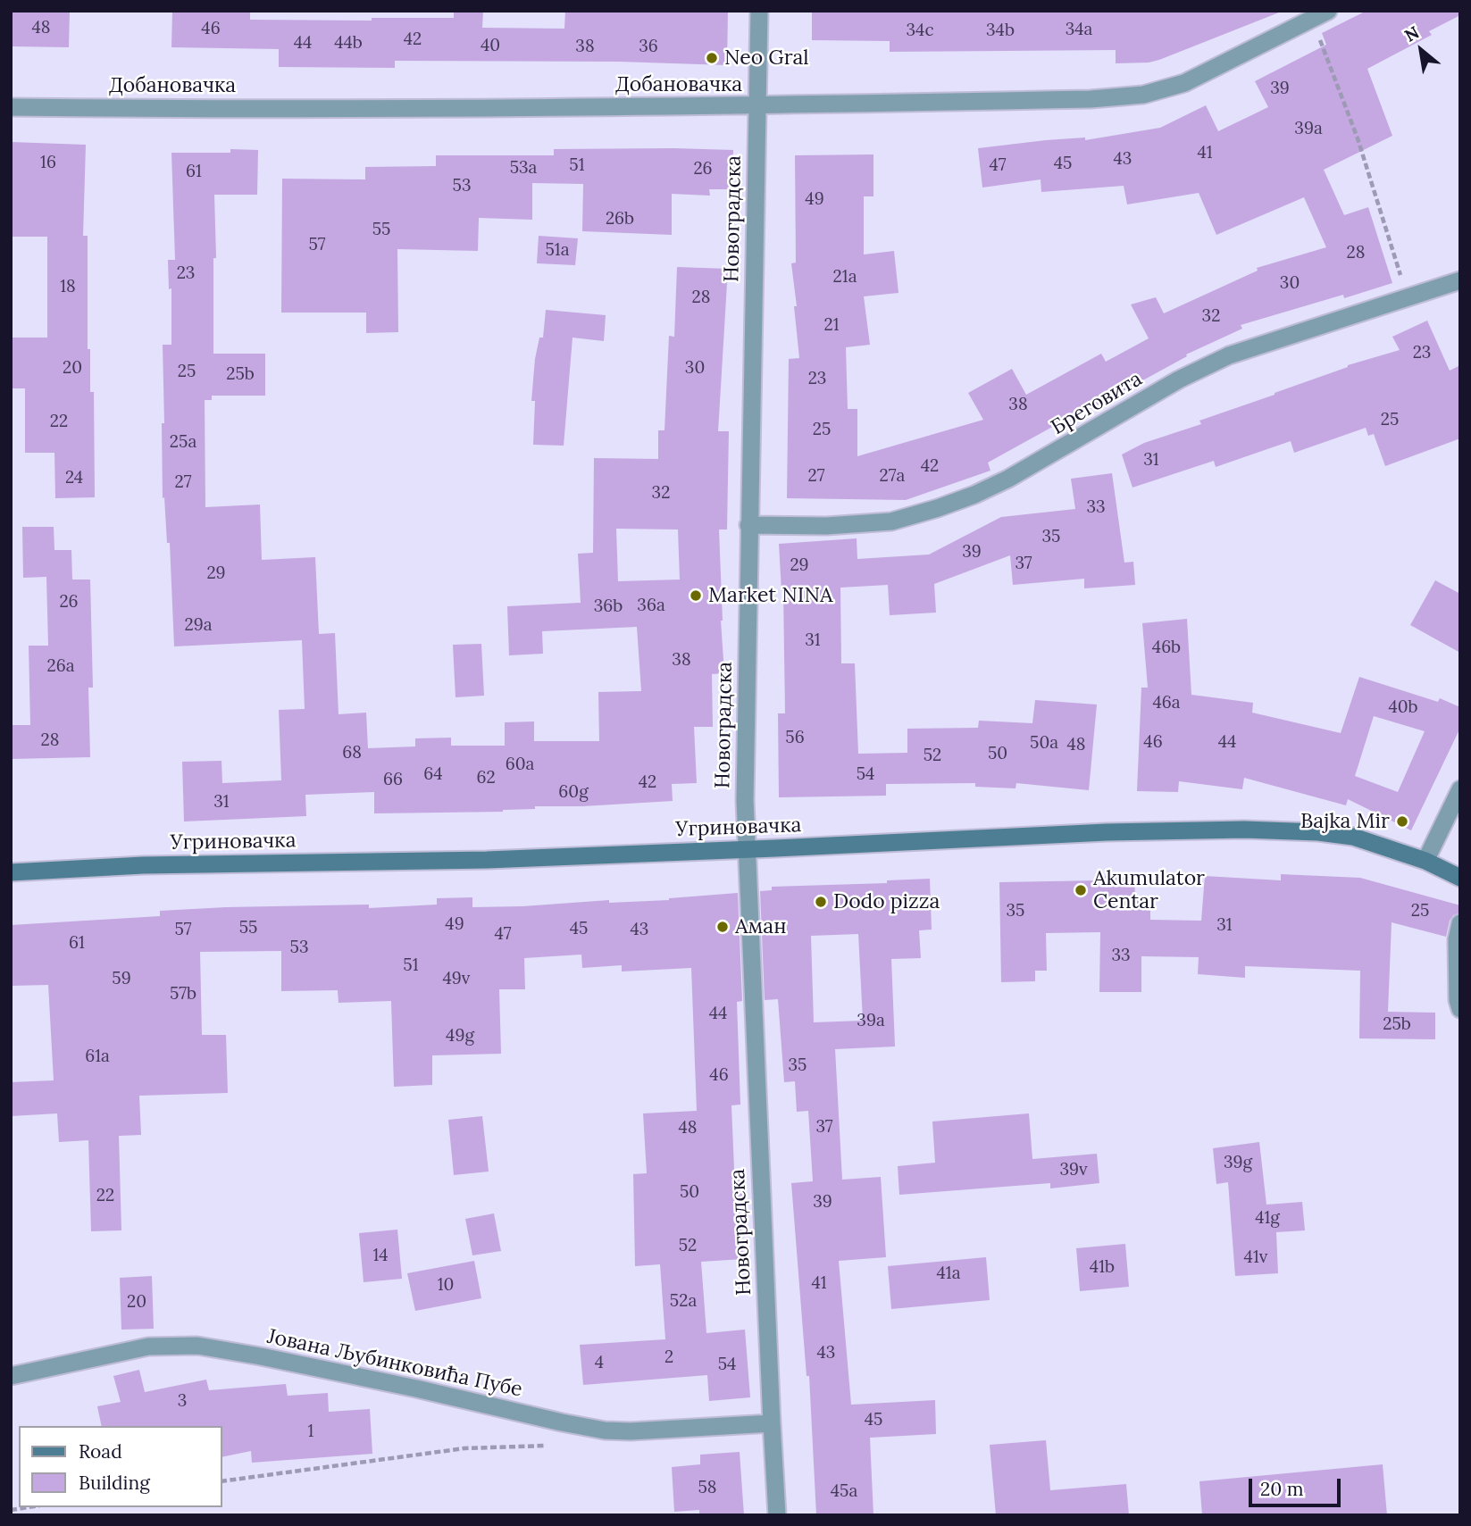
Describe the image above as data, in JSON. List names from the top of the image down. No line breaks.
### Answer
{"streets":{"main road":["Угриновачка"],"street":["Добановачка","Новоградска","Бреговита","Јована Љубинковића Пубе"]},"crossings":[["Добановачка","Новоградска"],["Новоградска","Бреговита"],["Новоградска","Угриновачка"],["Новоградска","Јована Љубинковића Пубе"]],"places":["Neo Gral","Market NINA","Bajka Mir","Akumulator Centar","Dodo pizza","Аман"],"house_numbers":["48","46","34a","34c","34b","42","44","44b","40","38","36","39","39a","41","43","16","45","51","47","53a","26","61","53","49","26b","55","57","51a","28","23","21a","30","18","28","32","21","23","20","30","25","25b","23","38","25","22","25","25a","31","42","27","27a","24","27","32","33","35","39","37","29","29","26","36a","36b","29a","31","46b","38","26a","46a","40b","56","28","46","44","50a","48","68","50","52","60a","64","54","62","66","42","60g","31","35","25","49","31","55","45","57","43","47","61","53","33","51","59","49v","57b","44","39a","25b","49g","61a","35","46","37","48","39g","39v","50","22","39","41g","52","14","41v","41b","41a","41","10","52a","20","43","2","4","54","3","45","1","58","45a"],"legend":["Road","Building"],"scale_bar":"20 m","north":"top left"}
